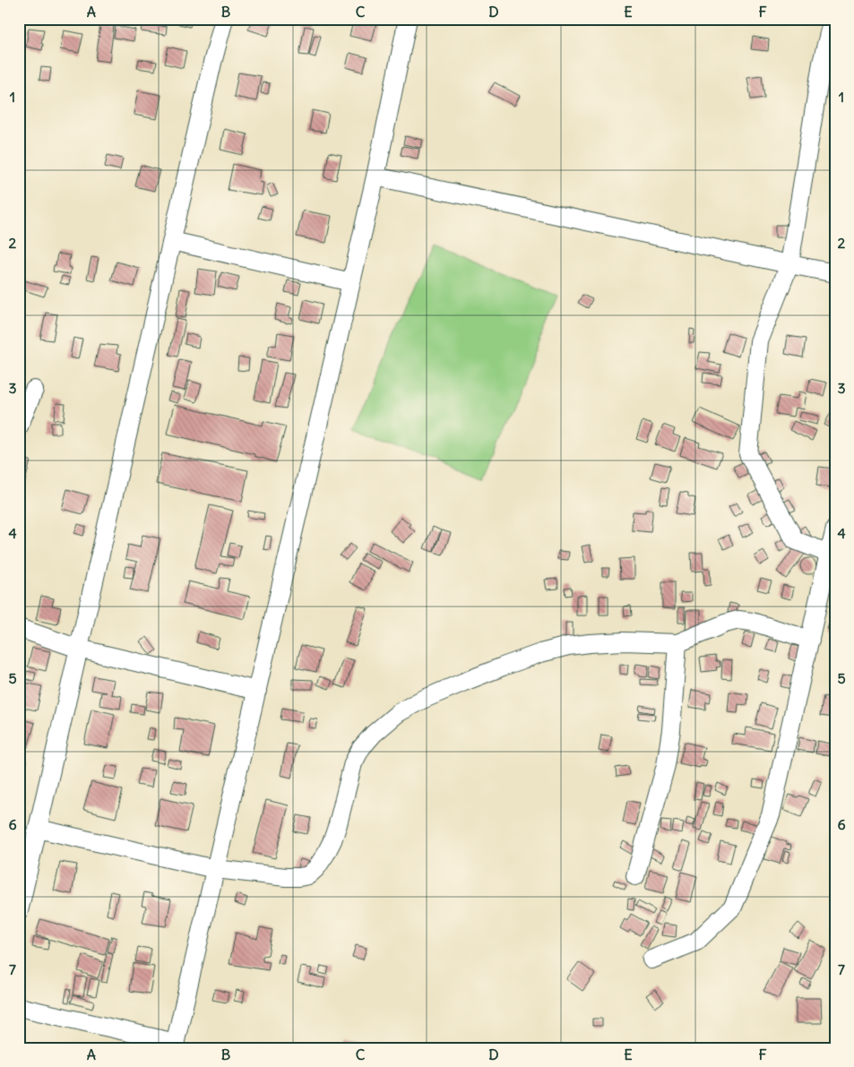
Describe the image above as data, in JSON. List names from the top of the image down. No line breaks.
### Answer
{"grid":{"columns":["A","B","C","D","E","F"],"rows":["1","2","3","4","5","6","7"]}}
